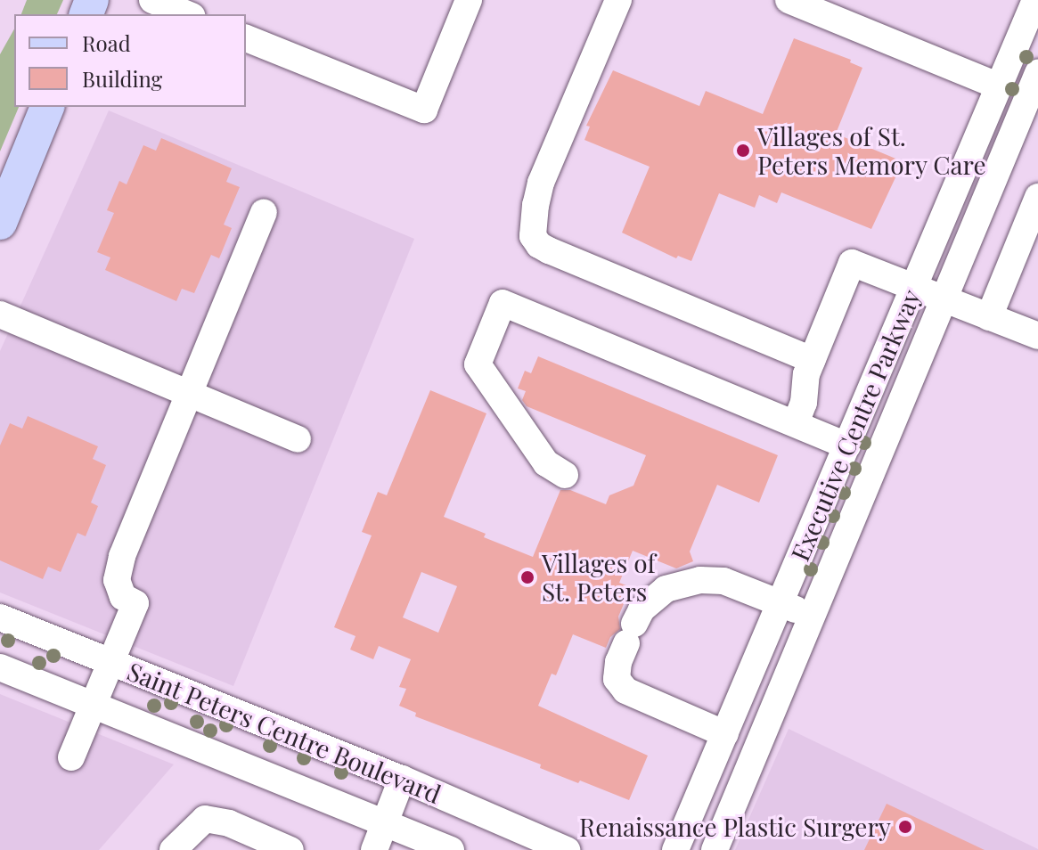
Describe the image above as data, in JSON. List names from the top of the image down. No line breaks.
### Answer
{"streets":{"street":["Executive Centre Parkway","Saint Peters Centre Boulevard"]},"places":["Villages of St. Peters Memory Care","Villages of St. Peters","Renaissance Plastic Surgery"],"legend":["Road","Building"]}
